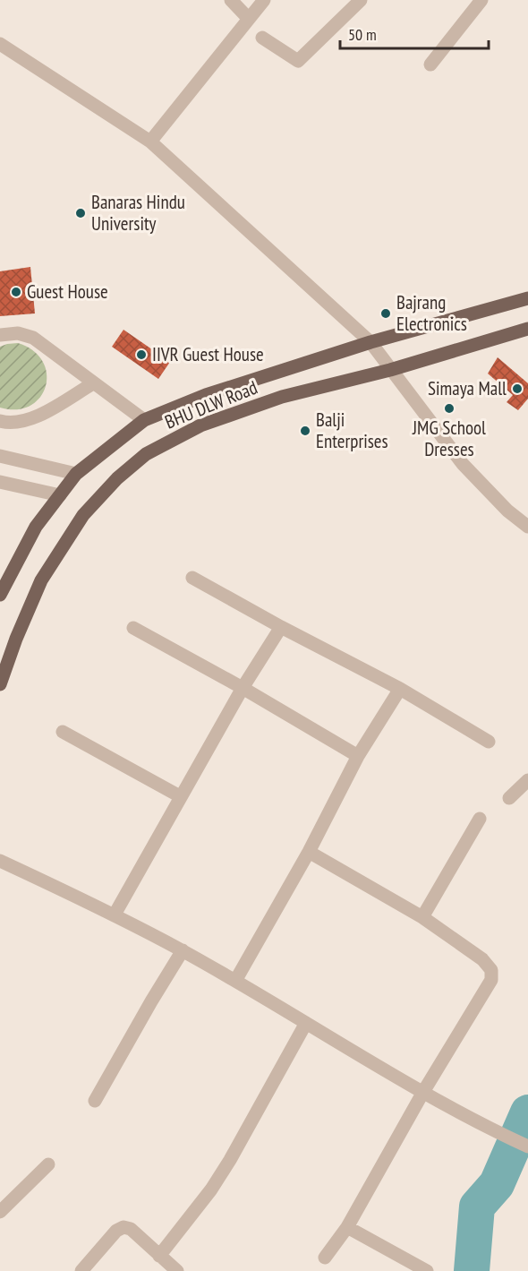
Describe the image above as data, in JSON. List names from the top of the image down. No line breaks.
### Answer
{"streets":{"main road":["BHU DLW Road"]},"places":["Banaras Hindu University","Guest House","Bajrang Electronics","IIVR Guest House","Simaya Mall","JMG School Dresses","Balji Enterprises"],"scale_bar":"50 m"}
